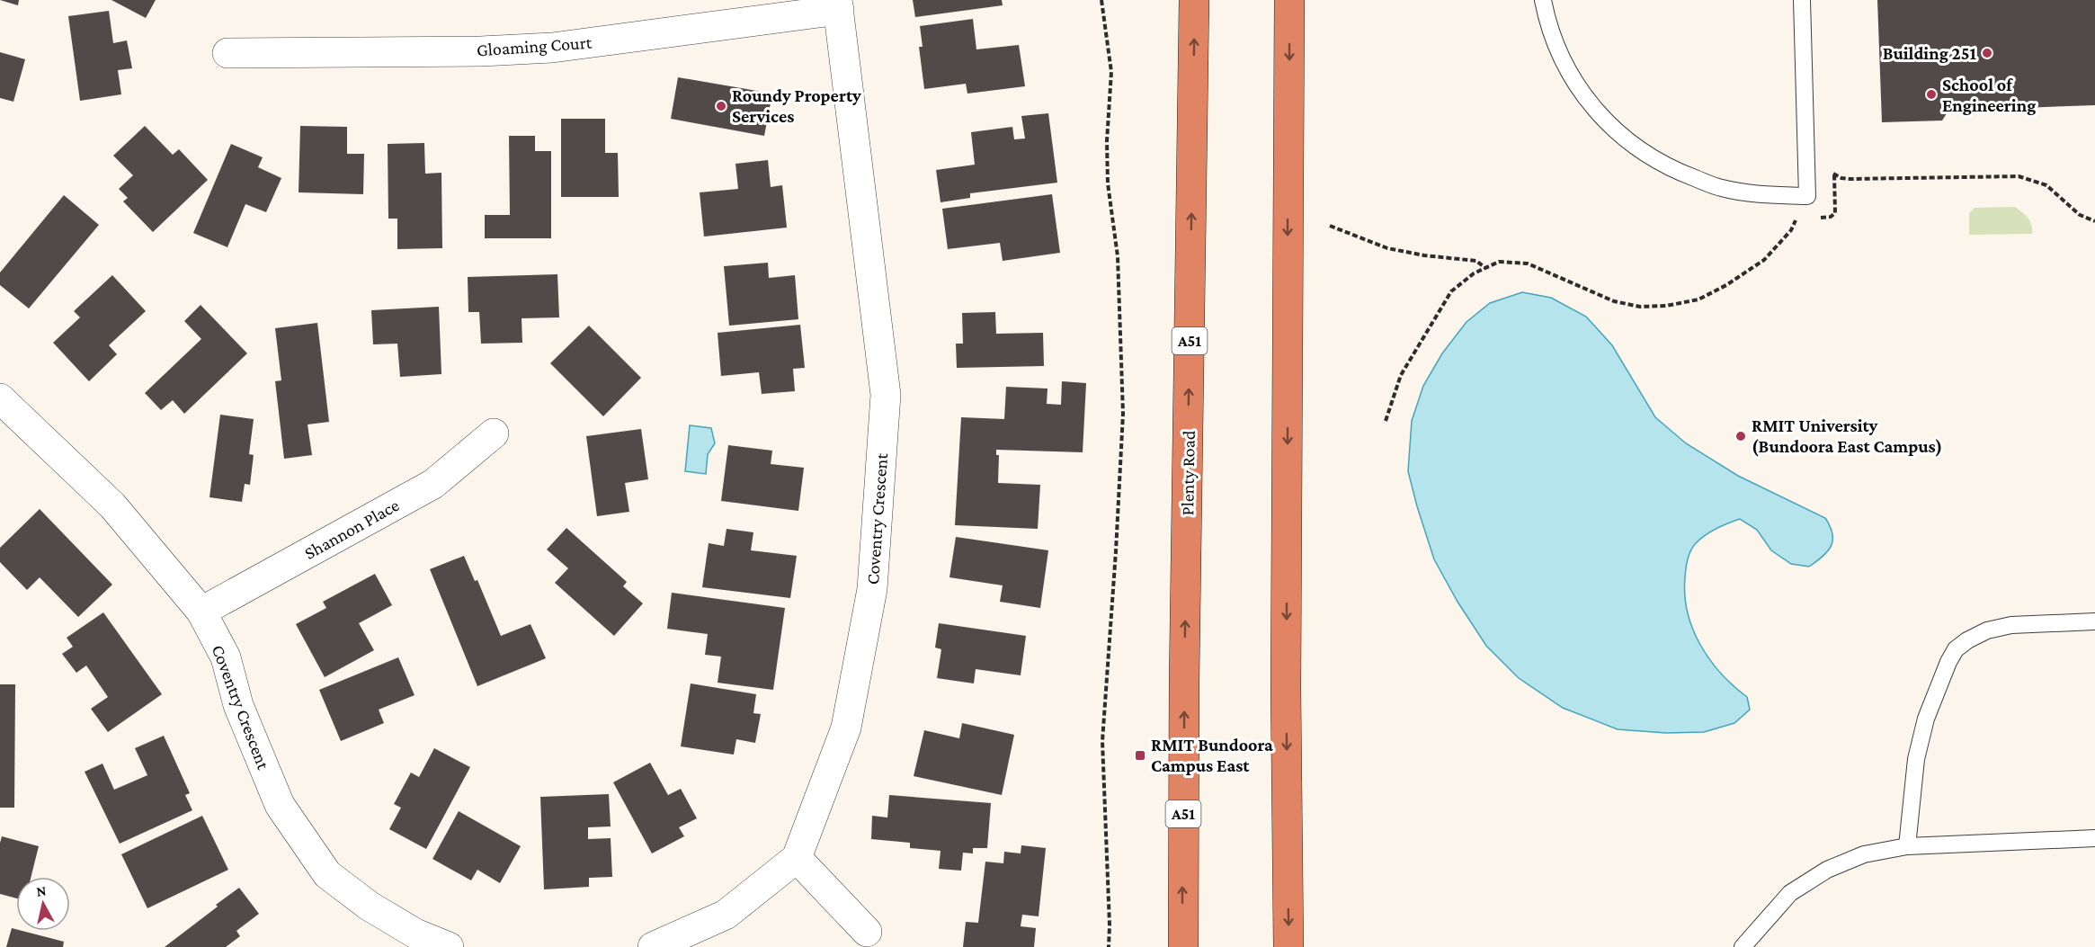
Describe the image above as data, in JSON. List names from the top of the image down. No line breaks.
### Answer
{"streets":{"highway":["A51","Plenty Road"],"street":["Gloaming Court","Coventry Crescent","Shannon Place"]},"crossings":[["Gloaming Court","Coventry Crescent"],["Coventry Crescent","Shannon Place"]],"places":{"other":["Building 251","School of Engineering","Roundy Property Services","RMIT University (Bundoora East Campus)"],"transit":["RMIT Bundoora Campus East"]},"north":"top"}
